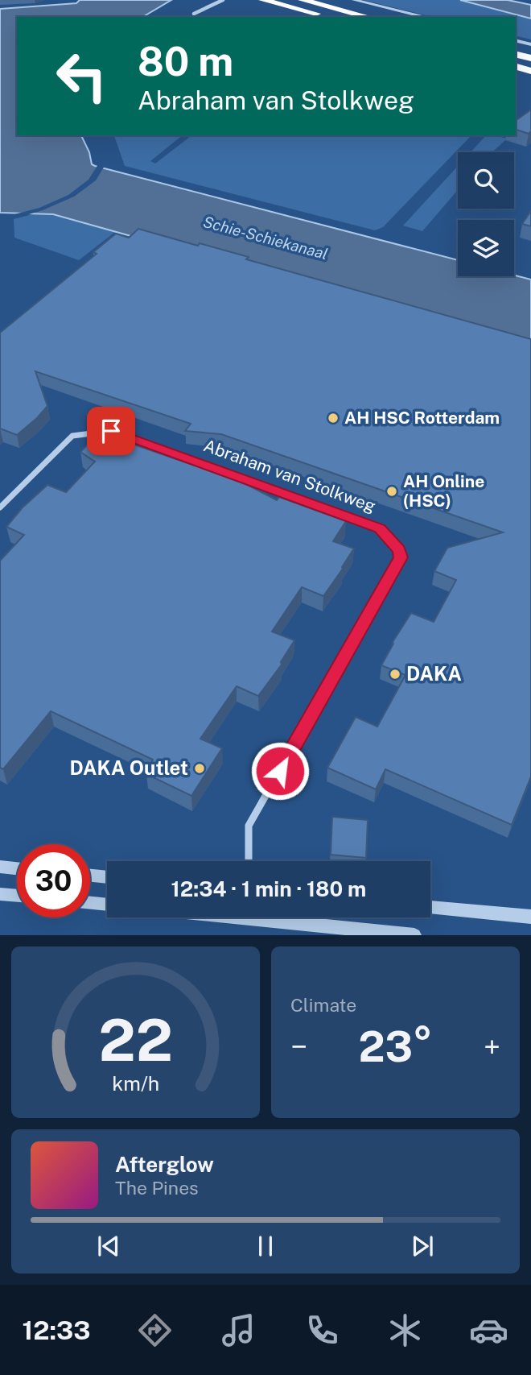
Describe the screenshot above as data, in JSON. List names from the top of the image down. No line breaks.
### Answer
{"streets":{"street":["Abraham van Stolkweg"]},"water":["Schie-Schiekanaal"],"places":["AH HSC Rotterdam","AH Online (HSC)","DAKA","DAKA Outlet"],"page":{"turn":["80 m","Abraham van Stolkweg"],"limit":"30","trip":"12:34 · 1 min · 180 m","tile":"Climate","heat":["−","23°","+"],"song":["Afterglow","The Pines"],"tabs":"12:33","gauge":["22","km/h"]}}
